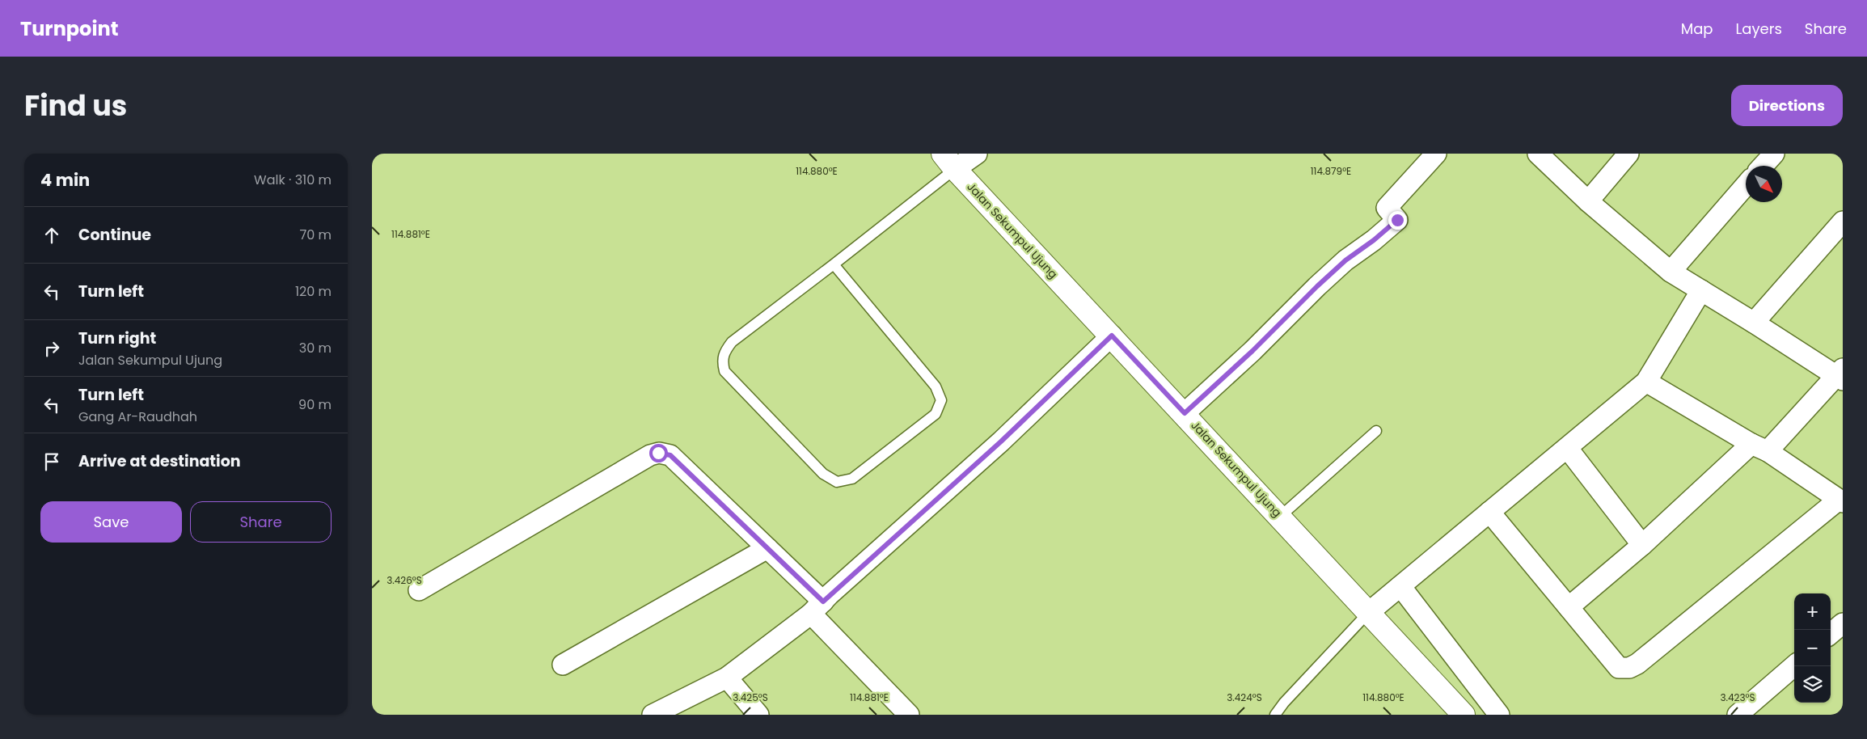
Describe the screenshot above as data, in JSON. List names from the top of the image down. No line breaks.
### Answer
{"streets":{"main road":["Jalan Sekumpul Ujung"]},"north":"bottom right","page":{"header":"Turnpoint","nav":["Map","Layers","Share"],"title":"Find us","buttons":["Directions",["Save","Share"]],"heading":["4 min","Walk · 310 m"],"list":[["Continue","70 m"],["Turn left","120 m"],["Turn right","Jalan Sekumpul Ujung","30 m"],["Turn left","Gang Ar-Raudhah","90 m"],"Arrive at destination"],"map_buttons":["+","−"]},"coordinates":["114.880°E","114.879°E","114.881°E","3.426°S","3.425°S","3.424°S","3.423°S"]}
